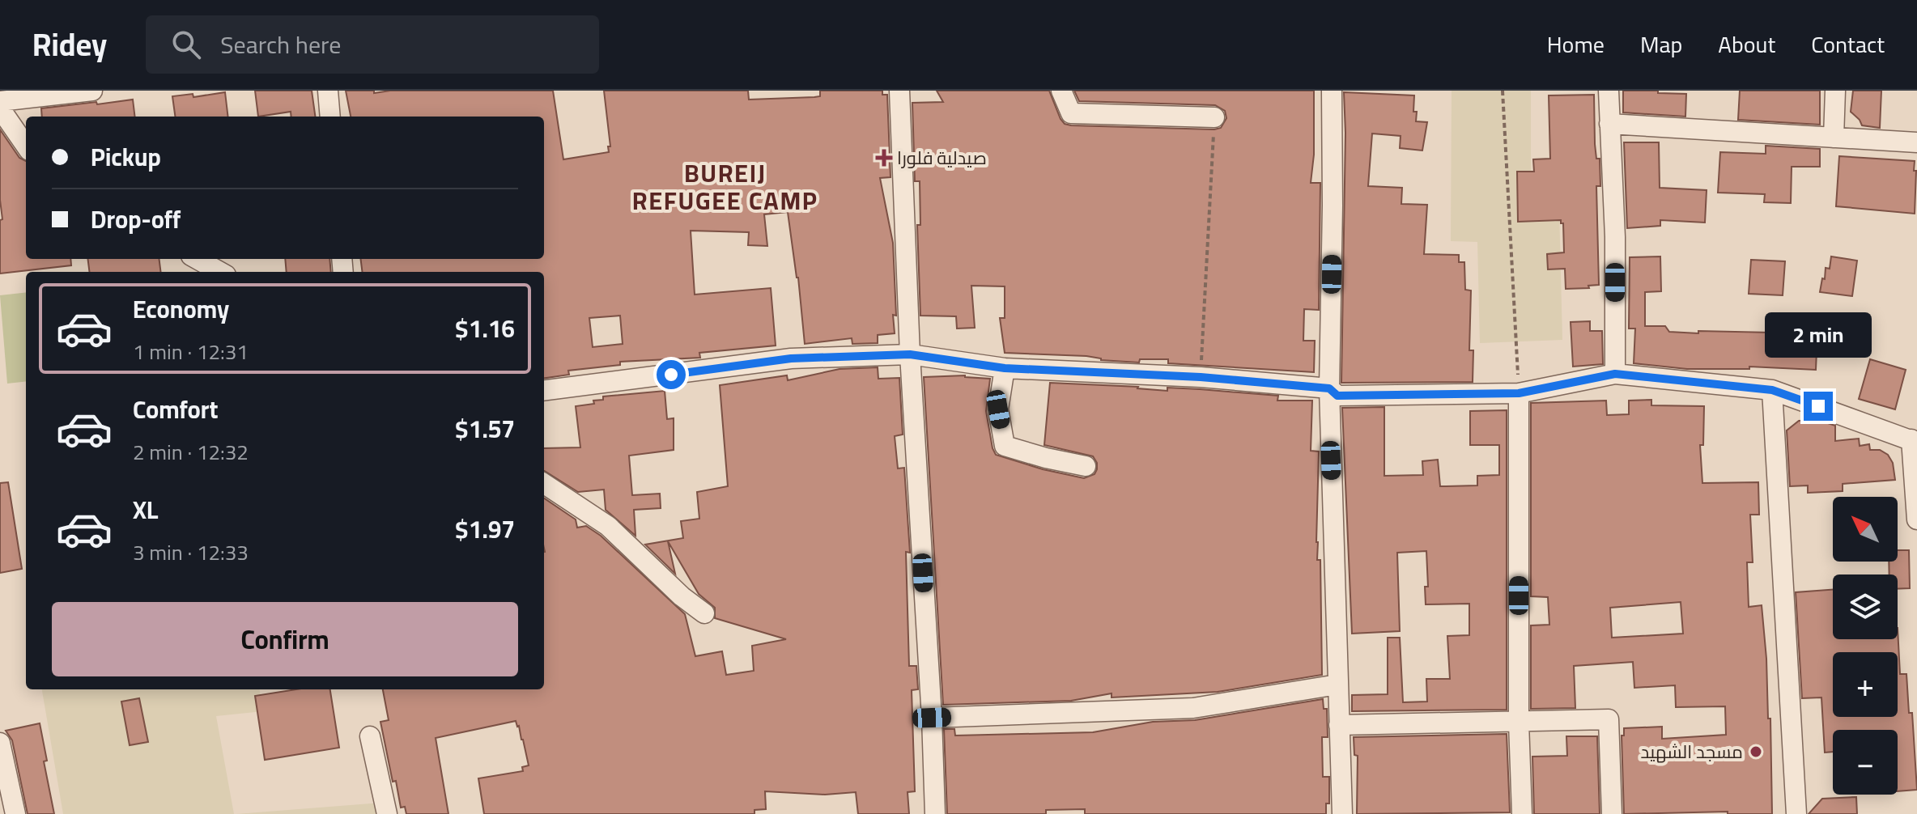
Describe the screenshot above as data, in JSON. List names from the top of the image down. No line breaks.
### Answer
{"districts":["BUREIJ REFUGEE CAMP"],"places":{"health":["صيدلية فلورا"],"other":["مسجد الشهيد"]},"north":"top left","page":{"header":"Ridey","search":"Search here","nav":["Home","Map","About","Contact"],"banner":["Pickup","Drop-off"],"list":[{"name":"Economy","note":"1 min · 12:31","value":"$1.16"},{"name":"Comfort","note":"2 min · 12:32","value":"$1.57"},{"name":"XL","note":"3 min · 12:33","value":"$1.97"}],"bubble":"2 min","map_buttons":["+","−"],"buttons":"Confirm"}}
